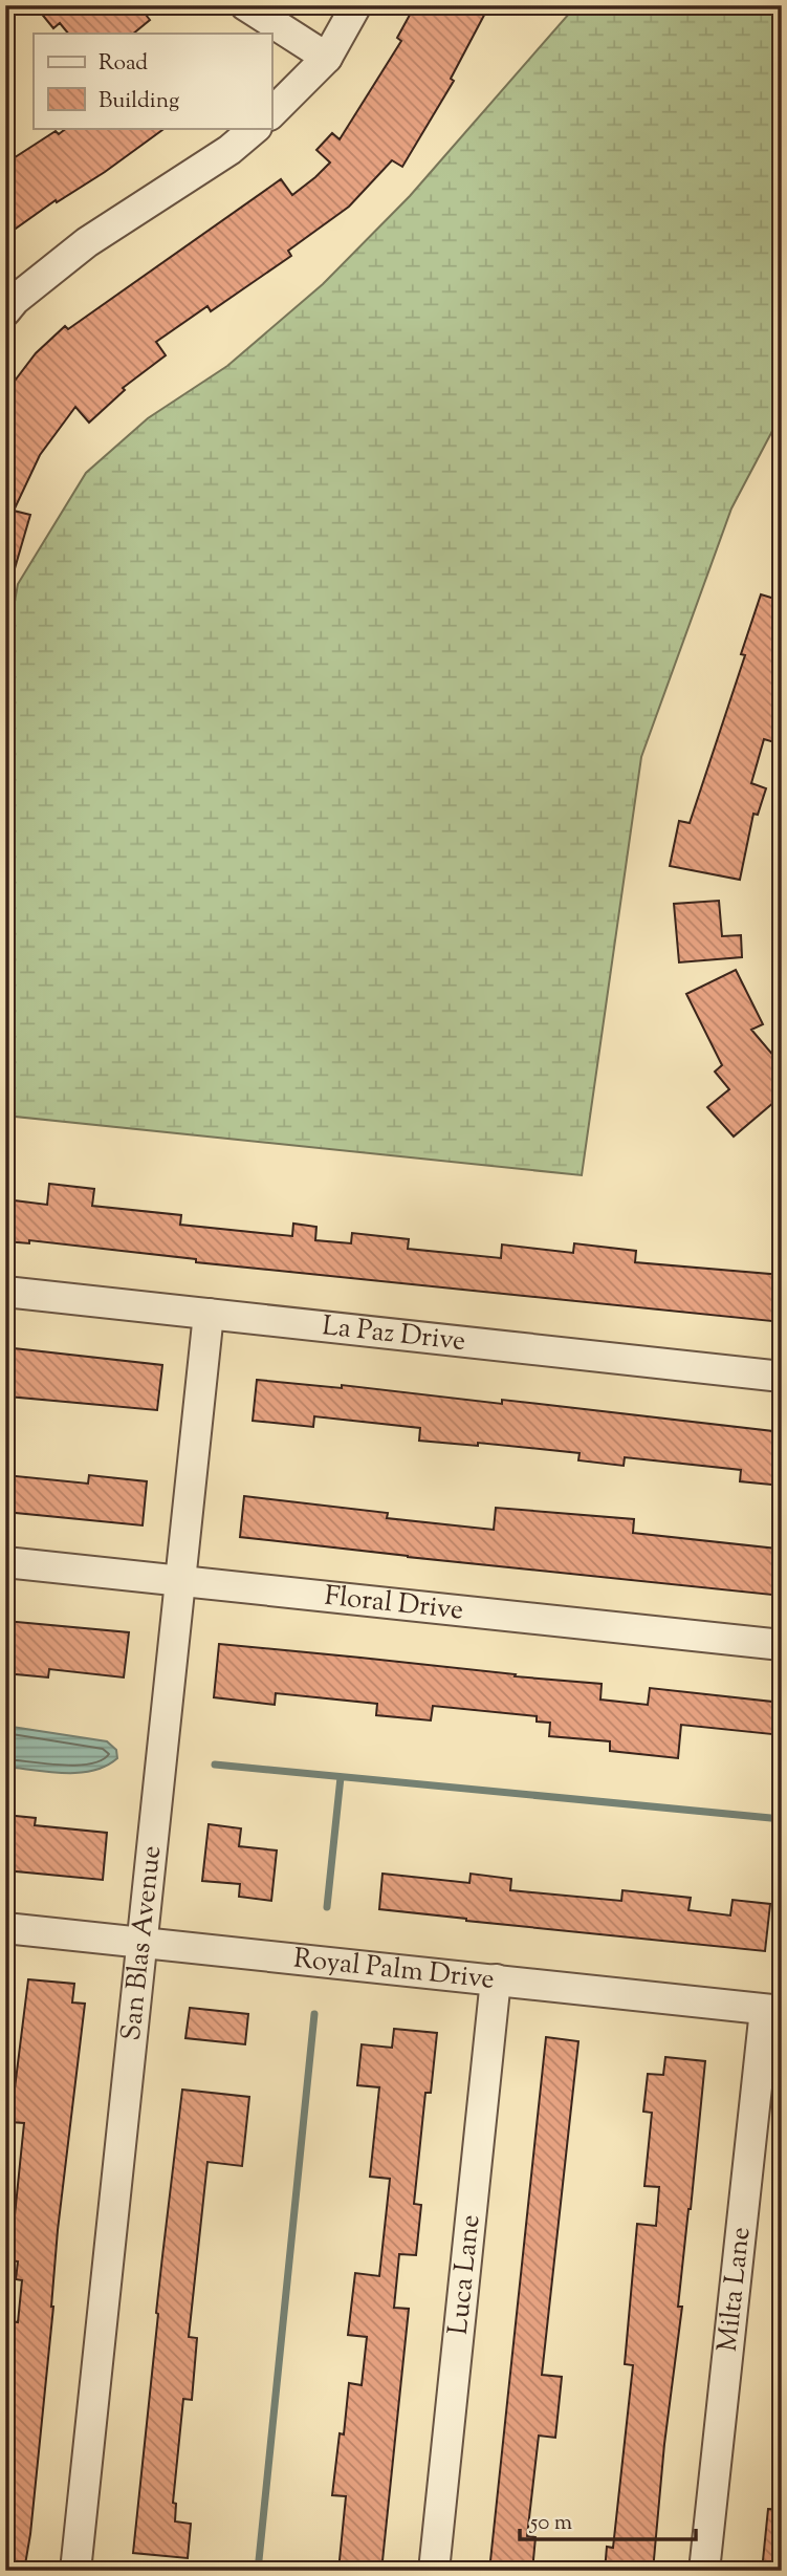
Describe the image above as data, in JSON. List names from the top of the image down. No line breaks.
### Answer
{"streets":{"street":["La Paz Drive","Floral Drive","San Blas Avenue","Royal Palm Drive","Luca Lane","Milta Lane"]},"crossings":[["La Paz Drive","San Blas Avenue"],["Floral Drive","San Blas Avenue"],["San Blas Avenue","Royal Palm Drive"],["Royal Palm Drive","Luca Lane"],["Royal Palm Drive","Milta Lane"]],"legend":["Road","Building"],"scale_bar":"50 m"}
